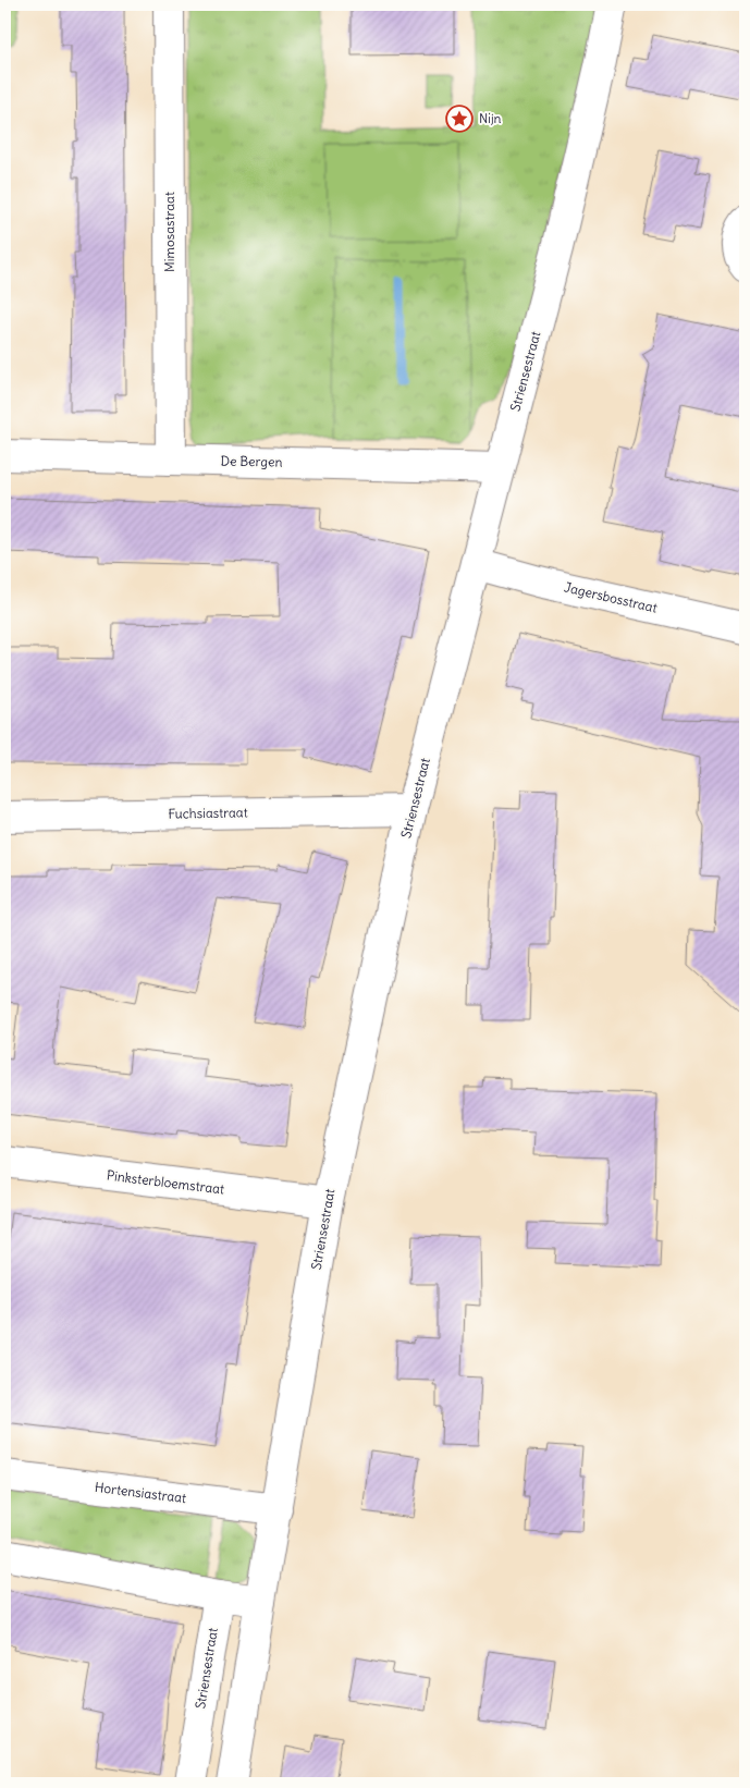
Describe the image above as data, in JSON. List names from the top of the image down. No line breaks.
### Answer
{"streets":{"street":["Mimosastraat","Striensestraat","De Bergen","Jagersbosstraat","Fuchsiastraat","Pinksterbloemstraat","Hortensiastraat"]},"crossings":[["Mimosastraat","De Bergen"],["Striensestraat","De Bergen"],["Striensestraat","Jagersbosstraat"],["Striensestraat","Fuchsiastraat"],["Striensestraat","Pinksterbloemstraat"],["Striensestraat","Hortensiastraat"]],"places":{"place":["Nijn"]}}
